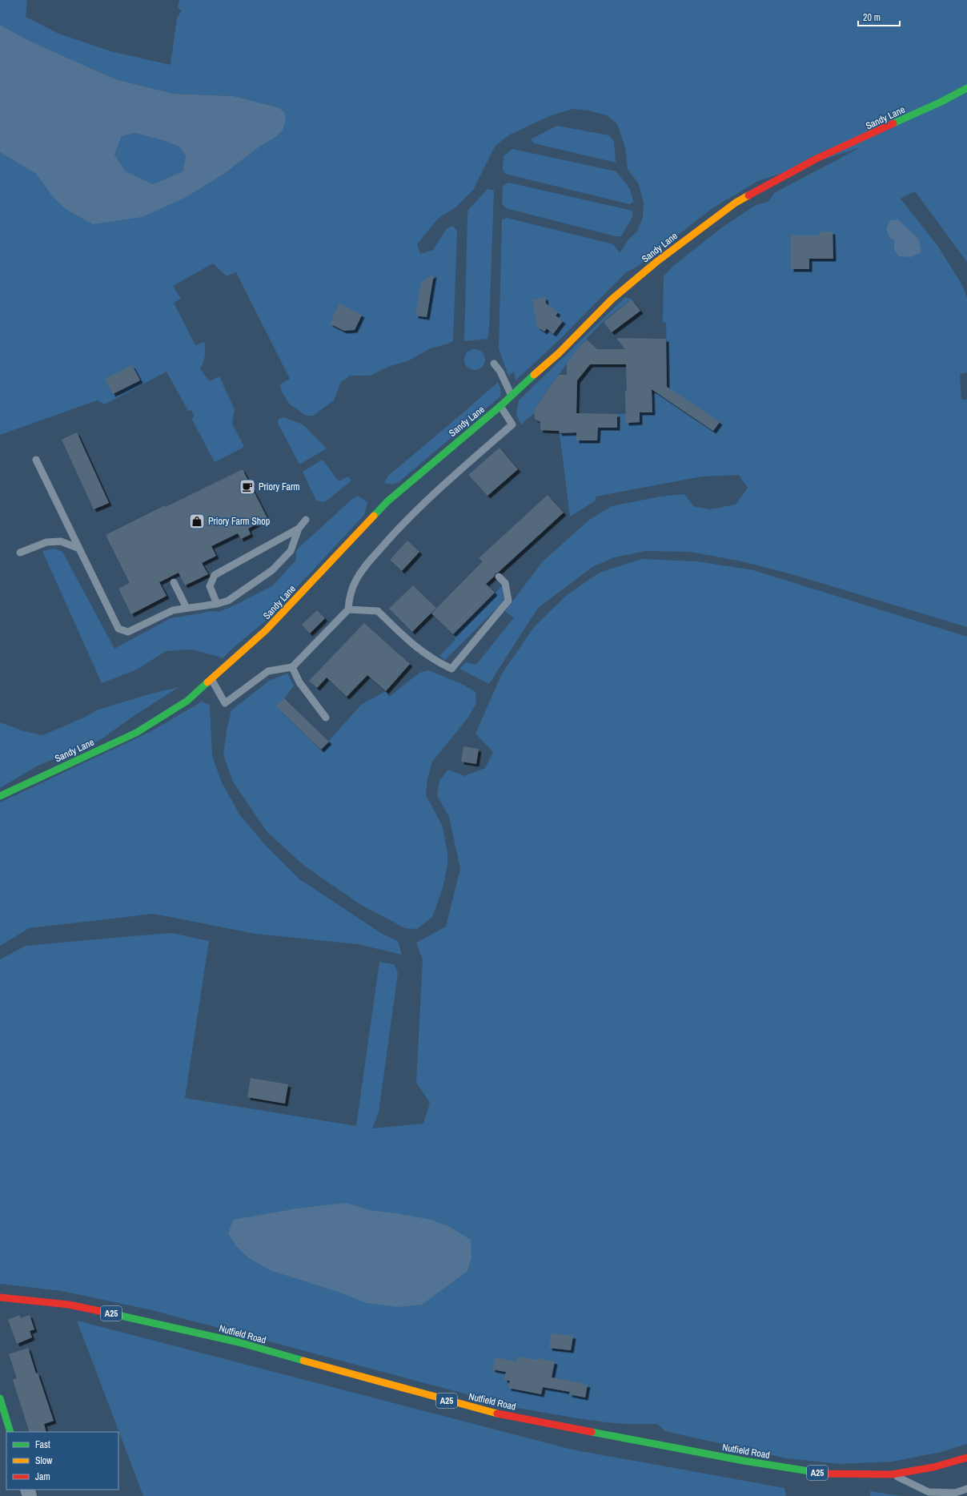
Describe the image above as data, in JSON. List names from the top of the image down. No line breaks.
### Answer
{"streets":{"street":["Sandy Lane","A25","Nutfield Road"]},"places":{"cafe":["Priory Farm"],"shop":["Priory Farm Shop"]},"legend":["Fast","Slow","Jam"],"scale_bar":"20 m"}
